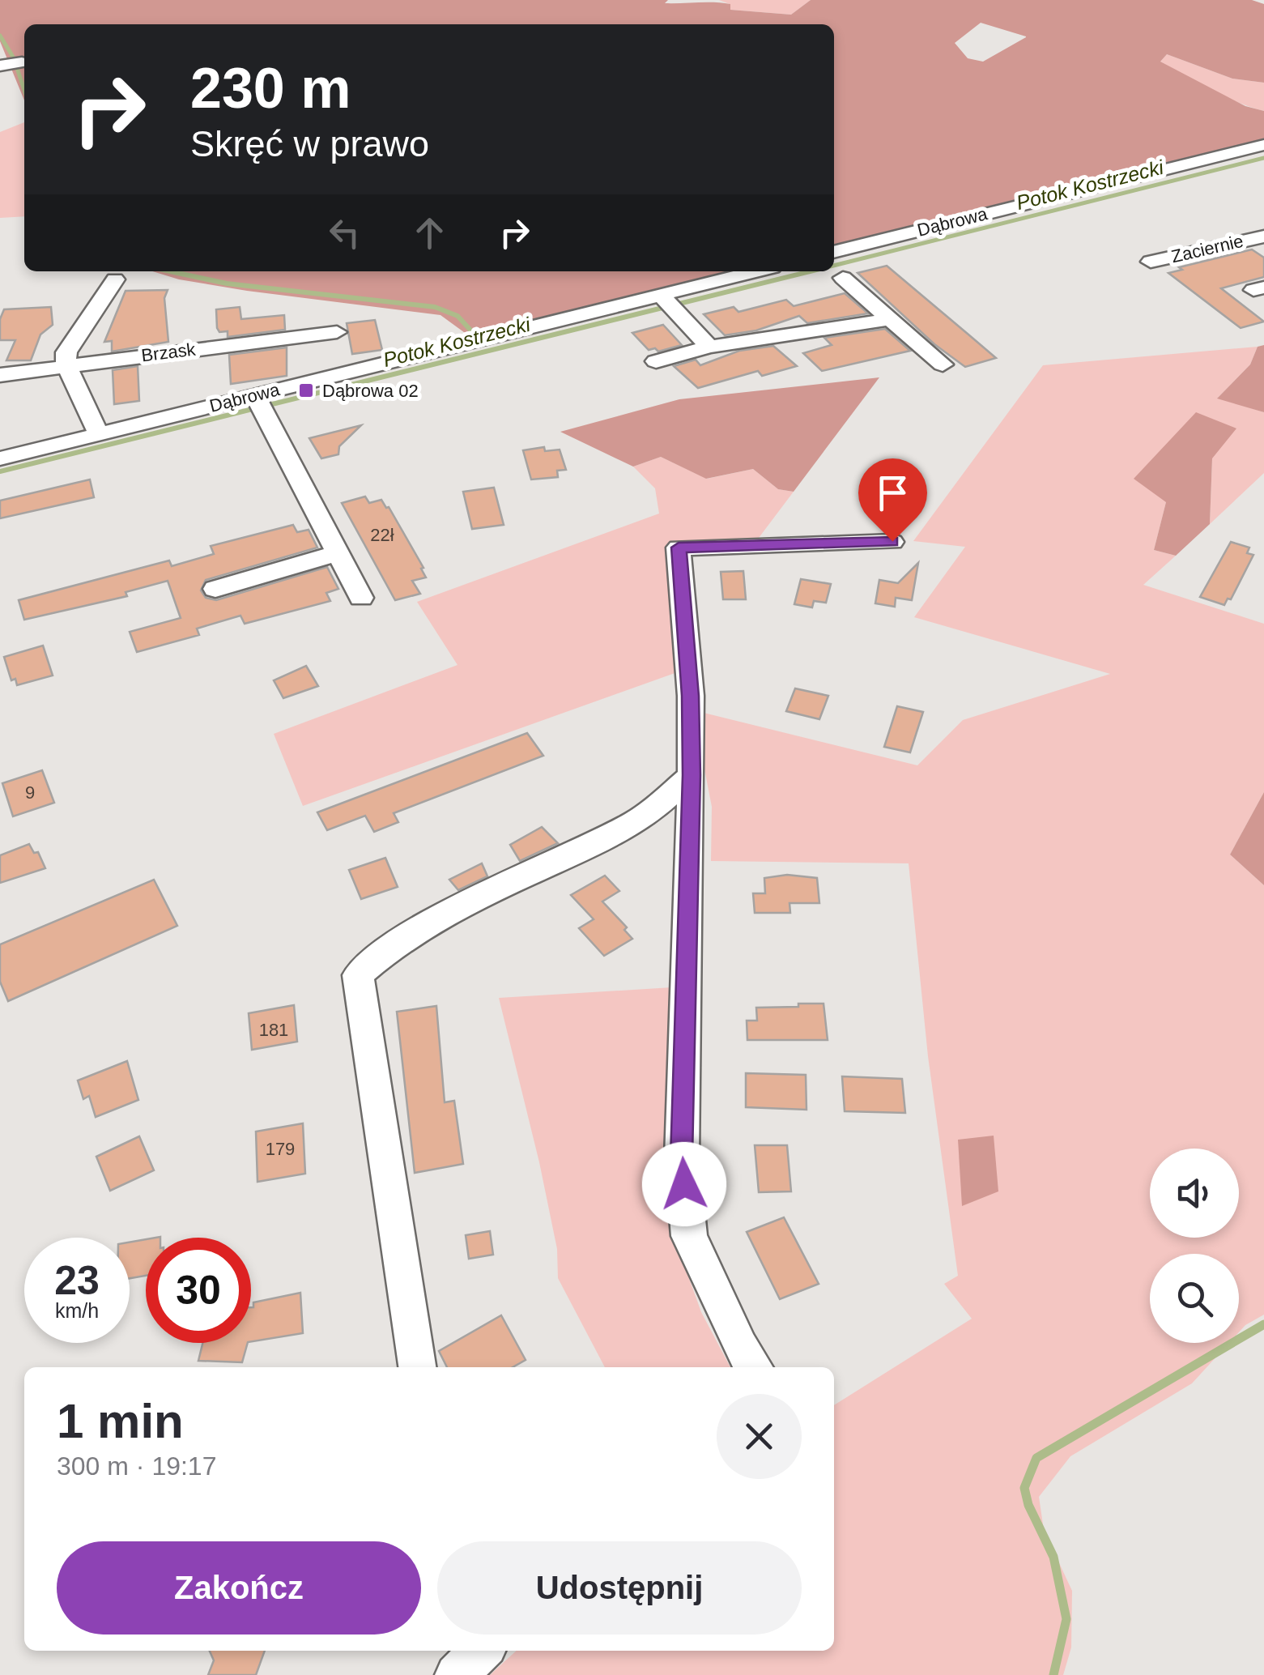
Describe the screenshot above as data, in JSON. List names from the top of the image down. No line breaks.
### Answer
{"streets":{"street":["Dąbrowa","Zaciernie","Brzask"]},"water":["Potok Kostrzecki"],"places":{"transit":["Dąbrowa 02"]},"house_numbers":["22ł","9","181","179"],"page":{"turn":["230 m","Skręć w prawo"],"speed":"23 km/h","limit":"30","heading":["1 min","300 m · 19:17"],"buttons":["Zakończ","Udostępnij"]}}
